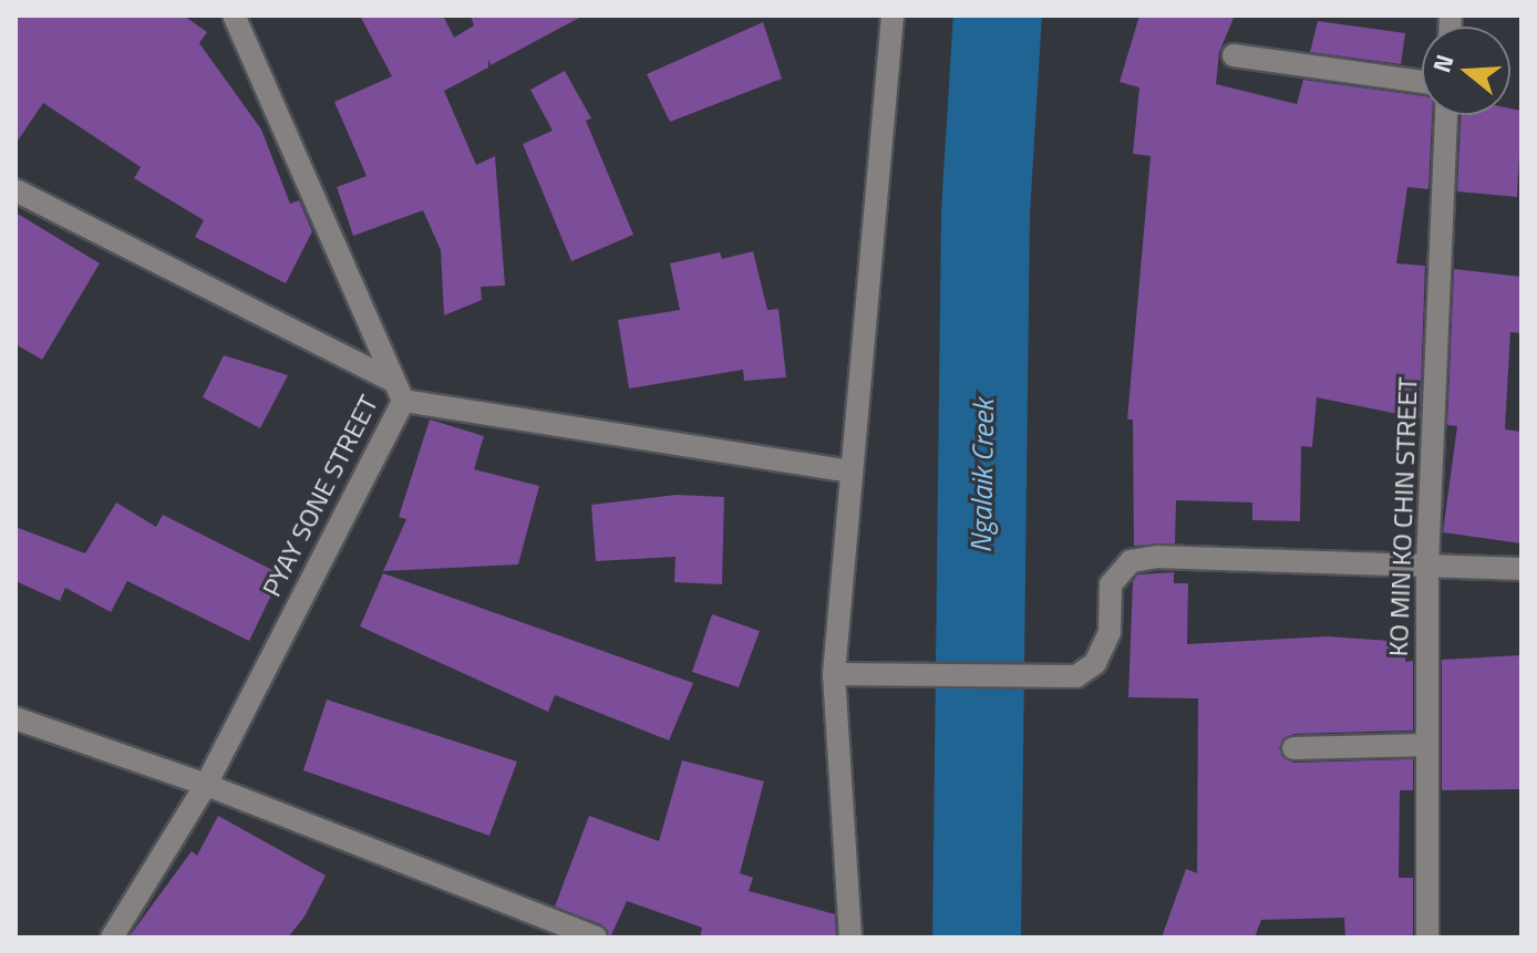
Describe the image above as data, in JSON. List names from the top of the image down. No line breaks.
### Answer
{"streets":{"street":["PYAY SONE STREET","KO MIN KO CHIN STREET"]},"water":["Ngalaik Creek"],"north":"left"}
